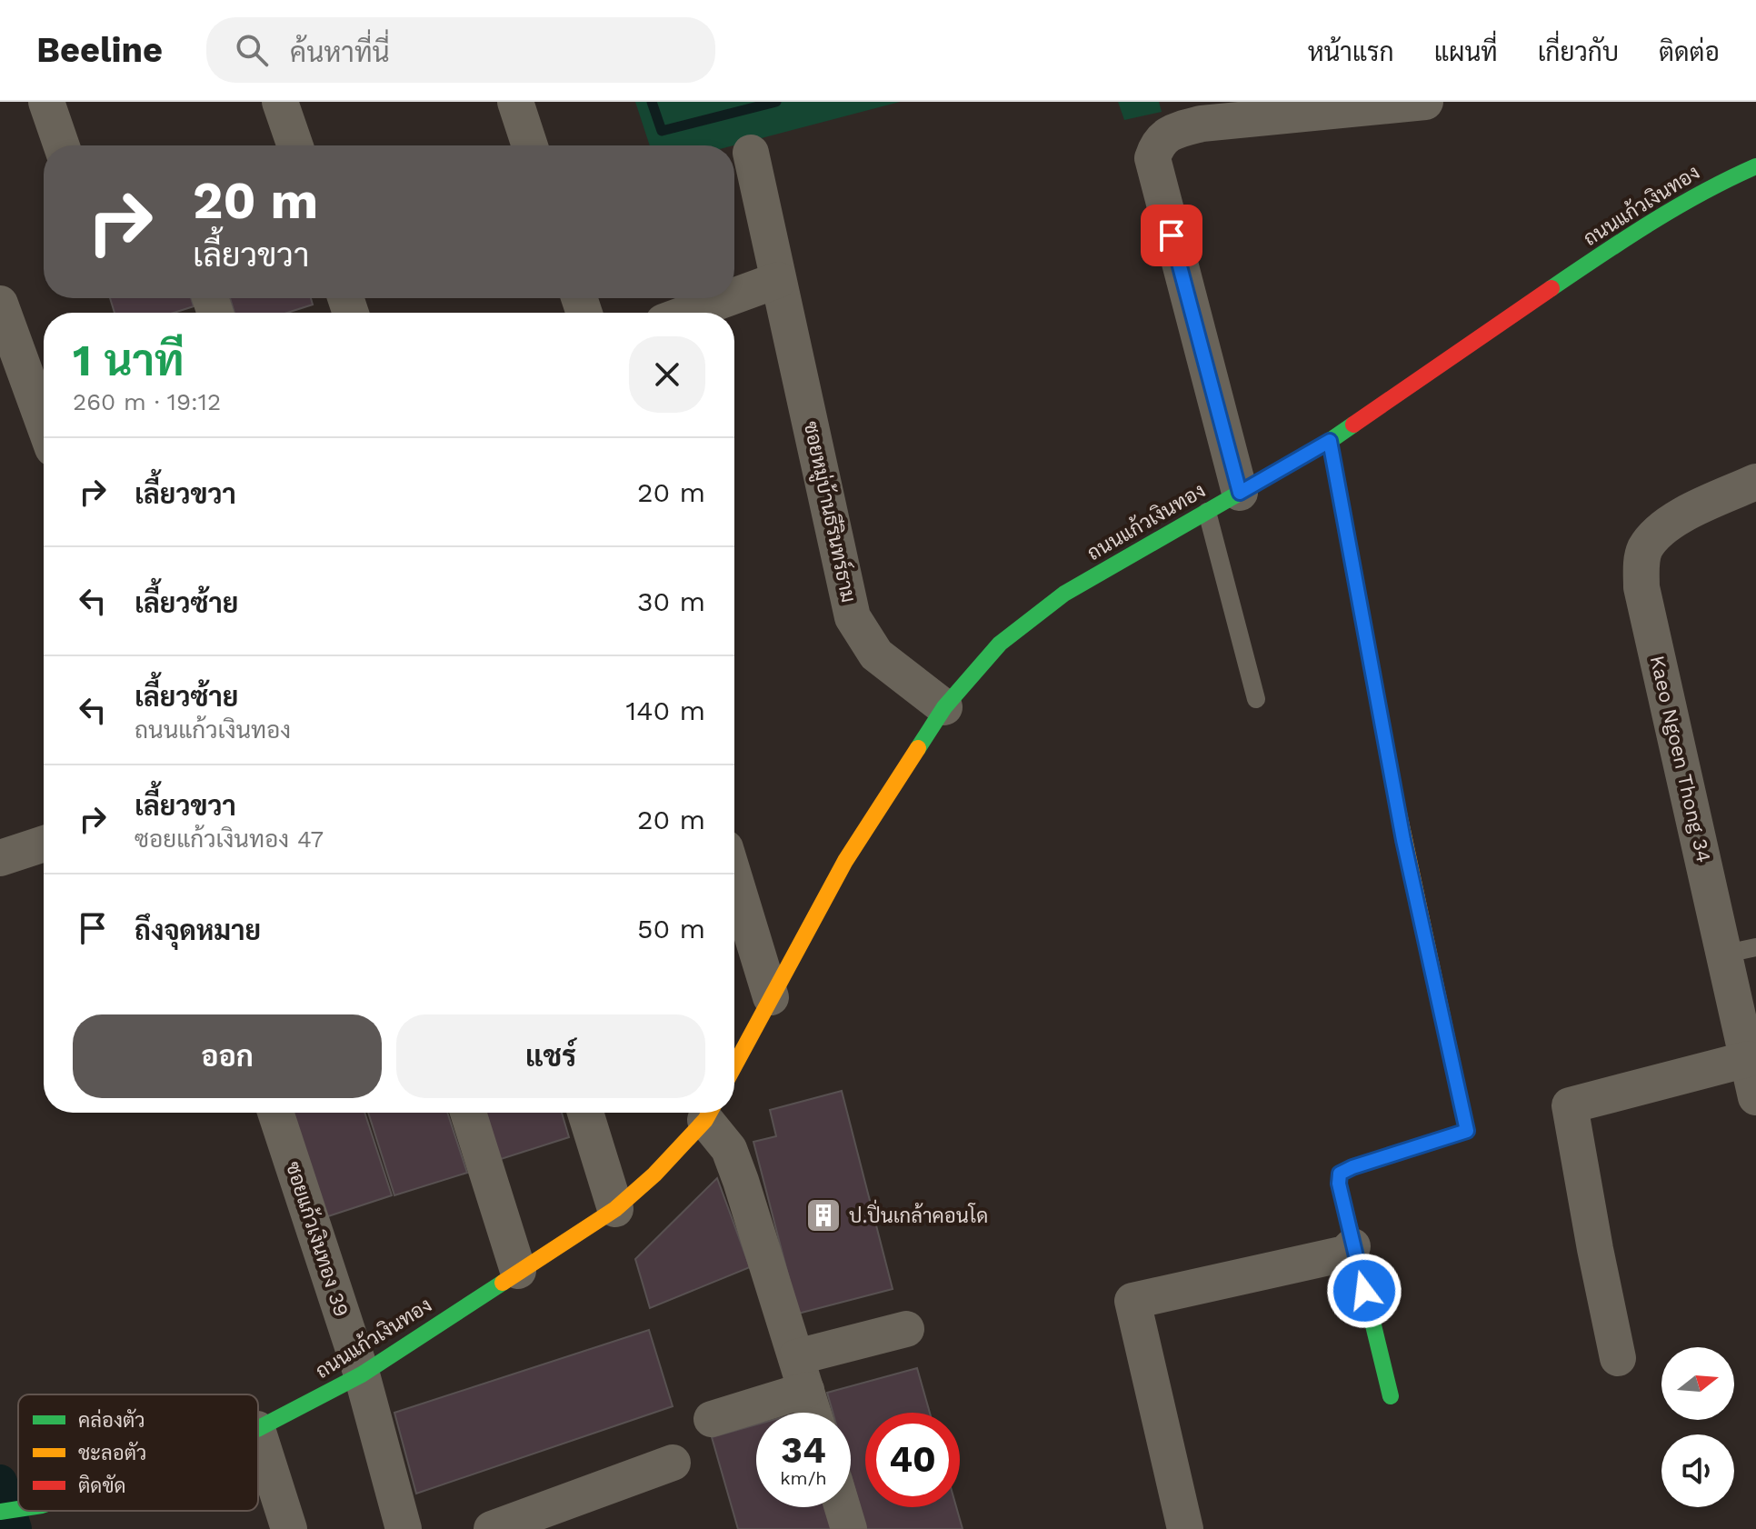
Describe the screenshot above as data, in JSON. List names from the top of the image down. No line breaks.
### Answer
{"streets":{"street":["ถนนแก้วเงินทอง","ซอยหมู่บ้านธีรินทร์ธาม","Kaeo Ngoen Thong 34","ซอยแก้วเงินทอง 39"]},"crossings":[["ถนนแก้วเงินทอง","ซอยหมู่บ้านธีรินทร์ธาม"],["ถนนแก้วเงินทอง","ซอยแก้วเงินทอง 39"]],"places":{"building":["ป.ปิ่นเกล้าคอนโด"]},"legend":["คล่องตัว","ชะลอตัว","ติดขัด"],"north":"right","page":{"header":"Beeline","search":"ค้นหาที่นี่","nav":["หน้าแรก","แผนที่","เกี่ยวกับ","ติดต่อ"],"turn":["20 m","เลี้ยวขวา"],"heading":["1 นาที","260 m · 19:12"],"list":[{"name":"เลี้ยวขวา","value":"20 m"},{"name":"เลี้ยวซ้าย","value":"30 m"},{"name":"เลี้ยวซ้าย","note":"ถนนแก้วเงินทอง","value":"140 m"},{"name":"เลี้ยวขวา","note":"ซอยแก้วเงินทอง 47","value":"20 m"},{"name":"ถึงจุดหมาย","value":"50 m"}],"buttons":["ออก","แชร์"],"speed":"34 km/h","limit":"40"}}
